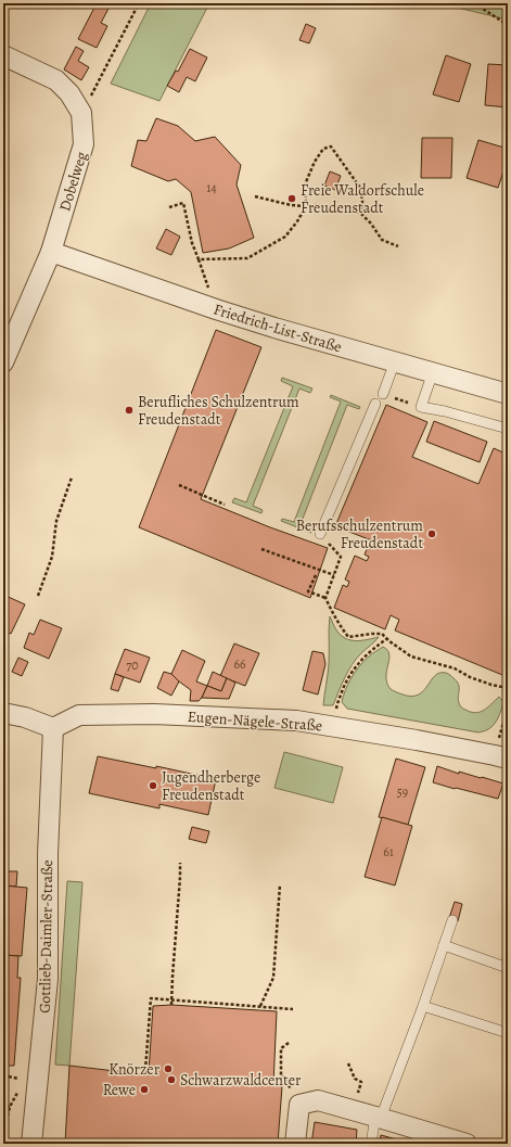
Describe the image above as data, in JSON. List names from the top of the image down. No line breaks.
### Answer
{"streets":{"street":["Dobelweg","Friedrich-List-Straße","Eugen-Nägele-Straße","Gottlieb-Daimler-Straße"]},"crossings":[["Dobelweg","Friedrich-List-Straße"],["Eugen-Nägele-Straße","Gottlieb-Daimler-Straße"]],"places":["Freie Waldorfschule Freudenstadt","Berufliches Schulzentrum Freudenstadt","Berufsschulzentrum Freudenstadt","Jugendherberge Freudenstadt","Knörzer","Schwarzwaldcenter","Rewe"],"house_numbers":["14","66","70","59","61"]}
